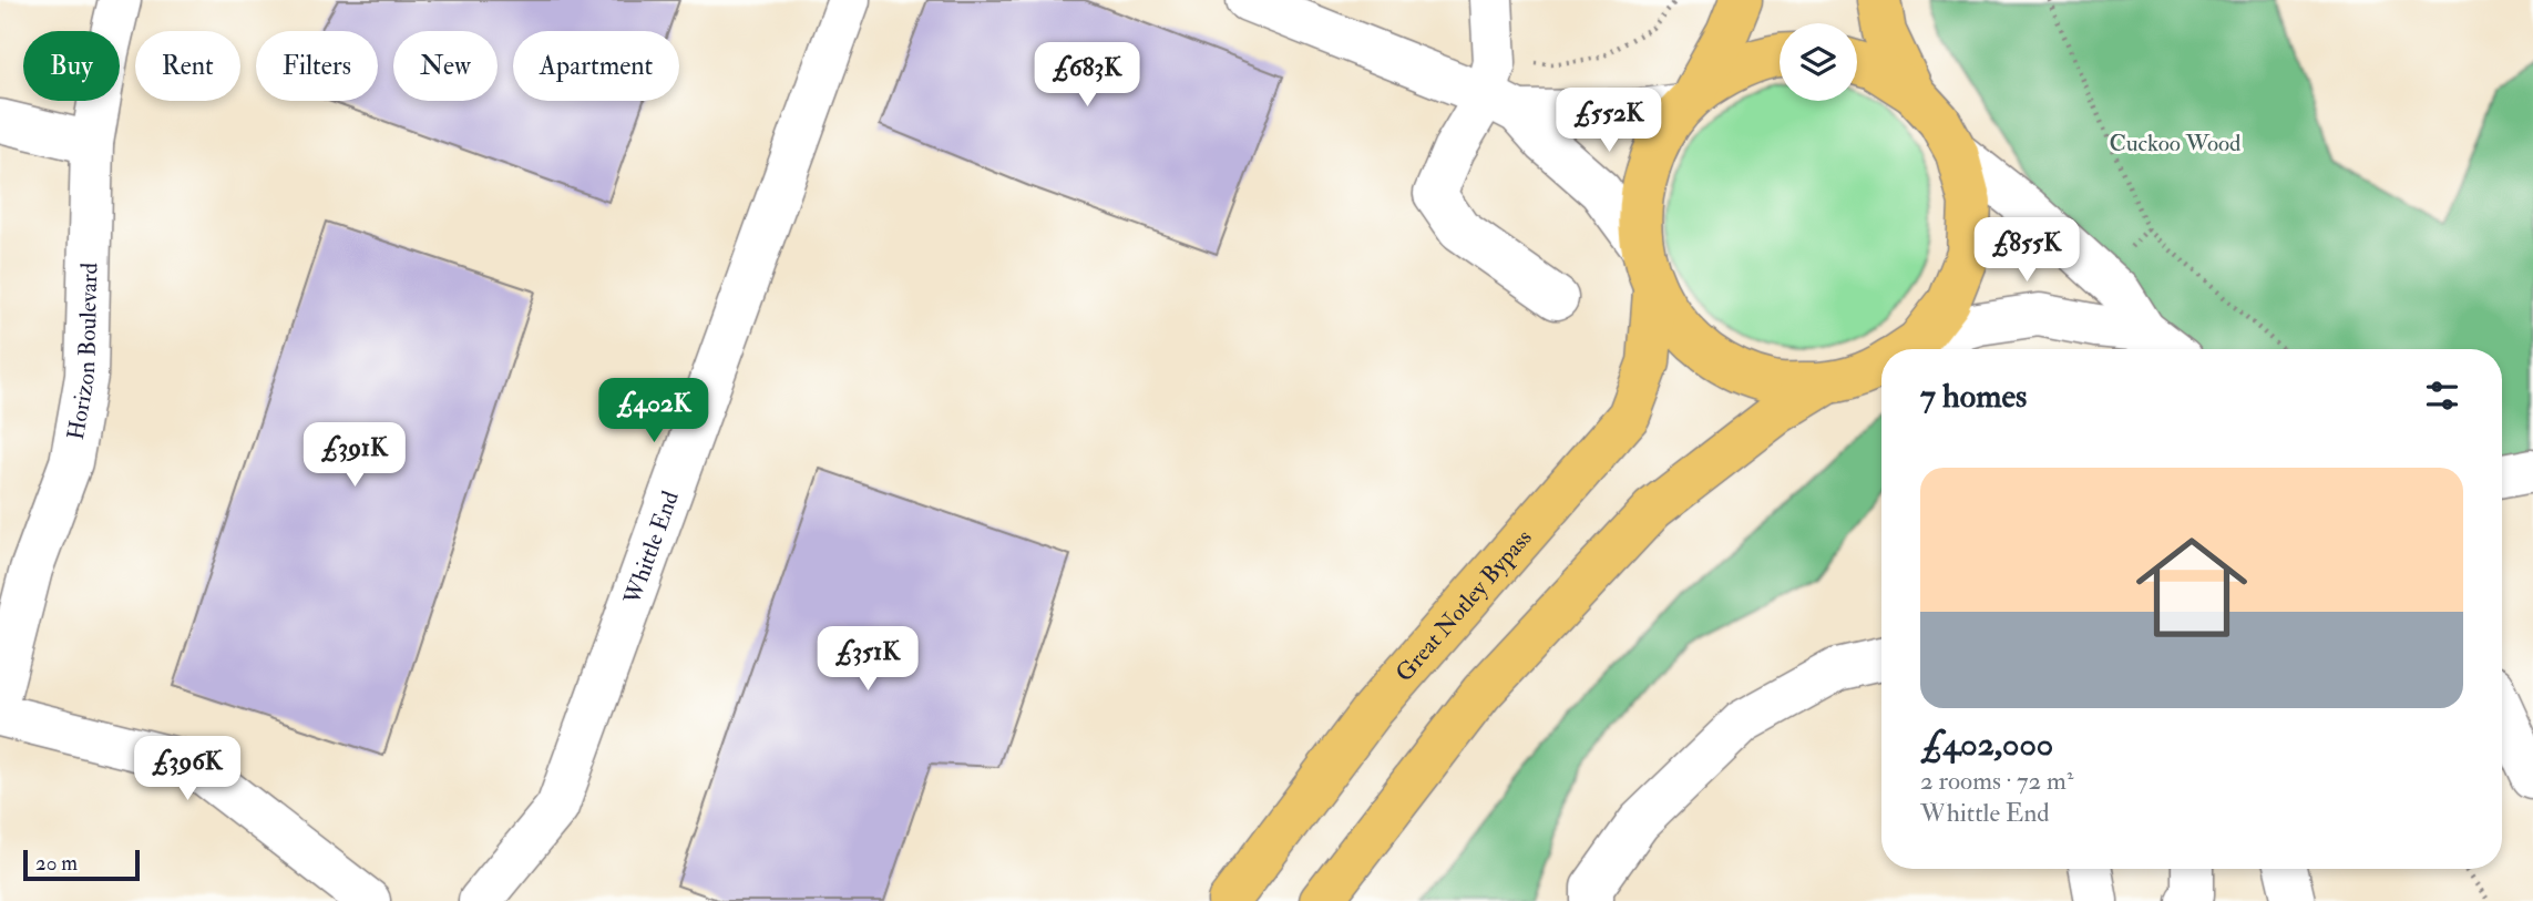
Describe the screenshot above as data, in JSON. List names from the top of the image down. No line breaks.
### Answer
{"streets":{"highway":["Great Notley Bypass"],"street":["Horizon Boulevard","Whittle End"]},"parks":["Cuckoo Wood"],"scale_bar":"20 m","page":{"chip":["Buy","Rent","Filters","New","Apartment"],"price":["£683K","£552K","£855K","£402K","£391K","£351K","£396K"],"heading":"7 homes","list":[{"name":"£402,000","note":"2 rooms · 72 m² · Whittle End"}],"scale":"20 m"}}
